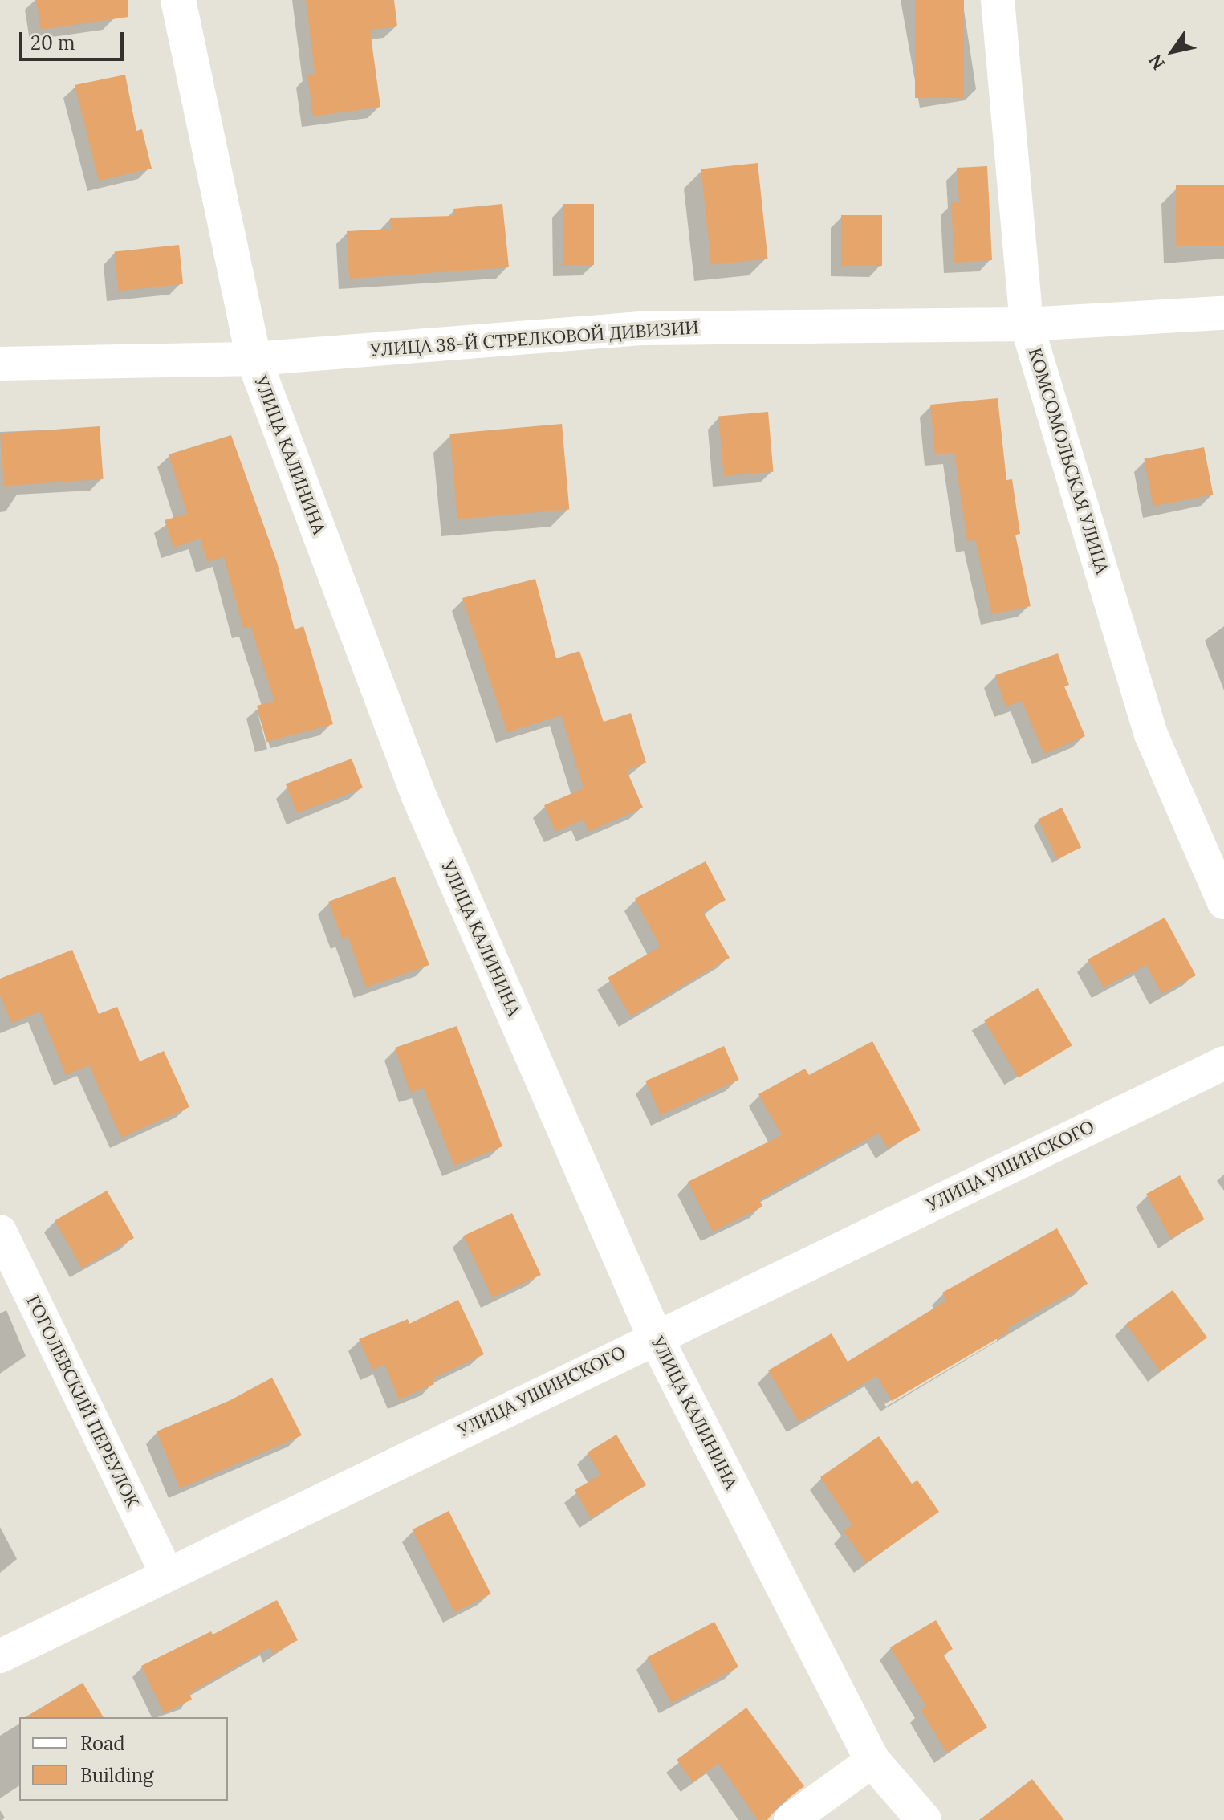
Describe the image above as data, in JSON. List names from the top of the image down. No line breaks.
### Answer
{"streets":{"street":["УЛИЦА 38-Й СТРЕЛКОВОЙ ДИВИЗИИ","УЛИЦА КАЛИНИНА","КОМСОМОЛЬСКАЯ УЛИЦА","УЛИЦА УШИНСКОГО","ГОГОЛЕВСКИЙ ПЕРЕУЛОК"]},"crossings":[["УЛИЦА 38-Й СТРЕЛКОВОЙ ДИВИЗИИ","УЛИЦА КАЛИНИНА"],["УЛИЦА 38-Й СТРЕЛКОВОЙ ДИВИЗИИ","КОМСОМОЛЬСКАЯ УЛИЦА"],["УЛИЦА КАЛИНИНА","УЛИЦА УШИНСКОГО"],["УЛИЦА УШИНСКОГО","ГОГОЛЕВСКИЙ ПЕРЕУЛОК"]],"legend":["Road","Building"],"scale_bar":"20 m","north":"bottom left"}
